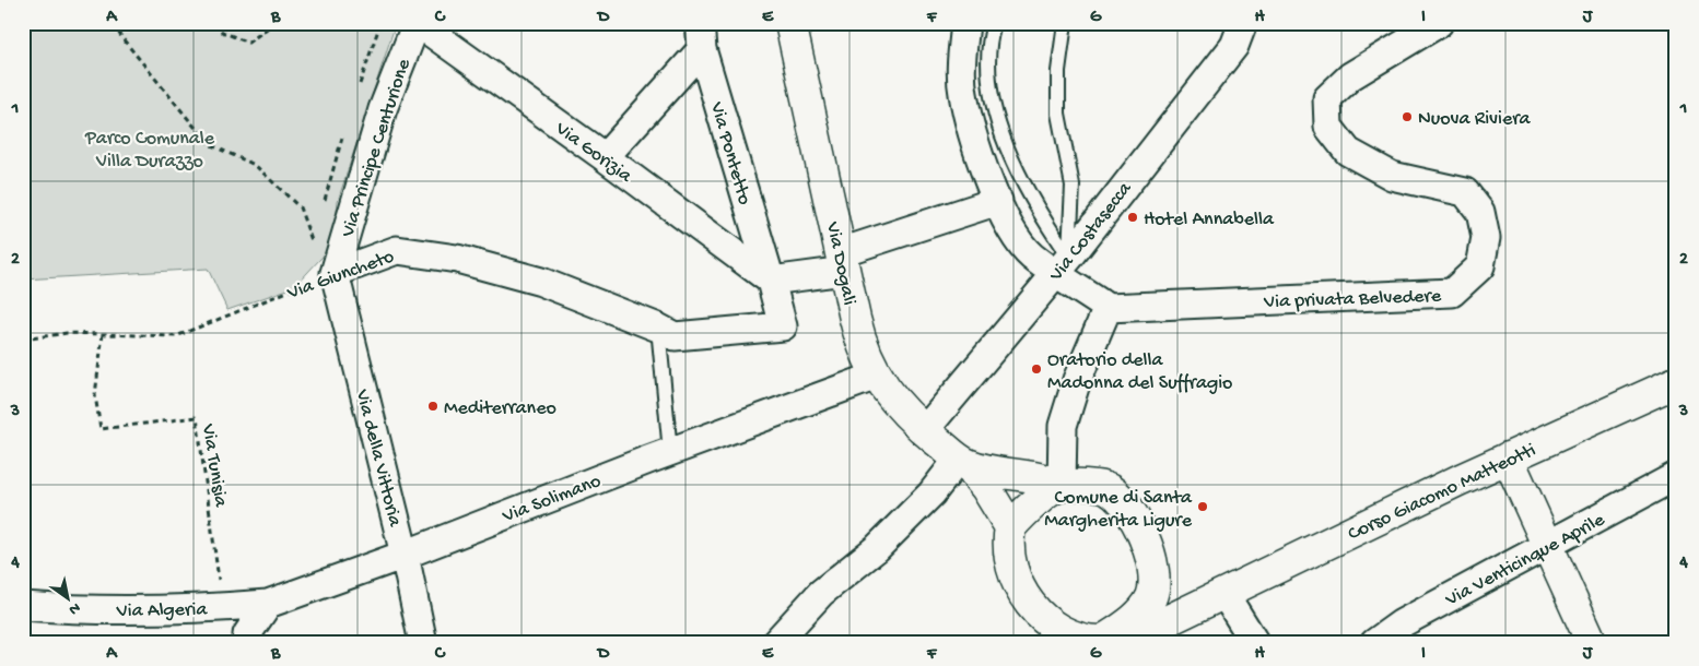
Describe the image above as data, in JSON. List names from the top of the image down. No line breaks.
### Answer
{"streets":{"street":["Via Principe Centurione","Via Gorizia","Via Pontetto","Via Costasecca","Via Dogali","Via Giuncheto","Via privata Belvedere","Via della Vittoria","Corso Giacomo Matteotti","Via Solimano","Via Venticinque Aprile","Via Algeria"],"path":["Via Tunisia"]},"crossings":[["Via Principe Centurione","Via Gorizia"],["Via Principe Centurione","Via Giuncheto"],["Via Principe Centurione","Via della Vittoria"],["Via Gorizia","Via Pontetto"],["Via Pontetto","Via Giuncheto"],["Via Costasecca","Via Dogali"],["Via Dogali","Corso Giacomo Matteotti"],["Via Dogali","Via Solimano"],["Via Giuncheto","Via della Vittoria"],["Via Giuncheto","Via Tunisia"],["Via della Vittoria","Via Solimano"],["Via Tunisia","Via Algeria"],["Via Solimano","Via Algeria"]],"parks":["Parco Comunale Villa Durazzo"],"places":["Nuova Riviera","Hotel Annabella","Oratorio della Madonna del Suffragio","Mediterraneo","Comune di Santa Margherita Ligure"],"north":"bottom right","grid":{"columns":["A","B","C","D","E","F","G","H","I","J"],"rows":["1","2","3","4"]}}
